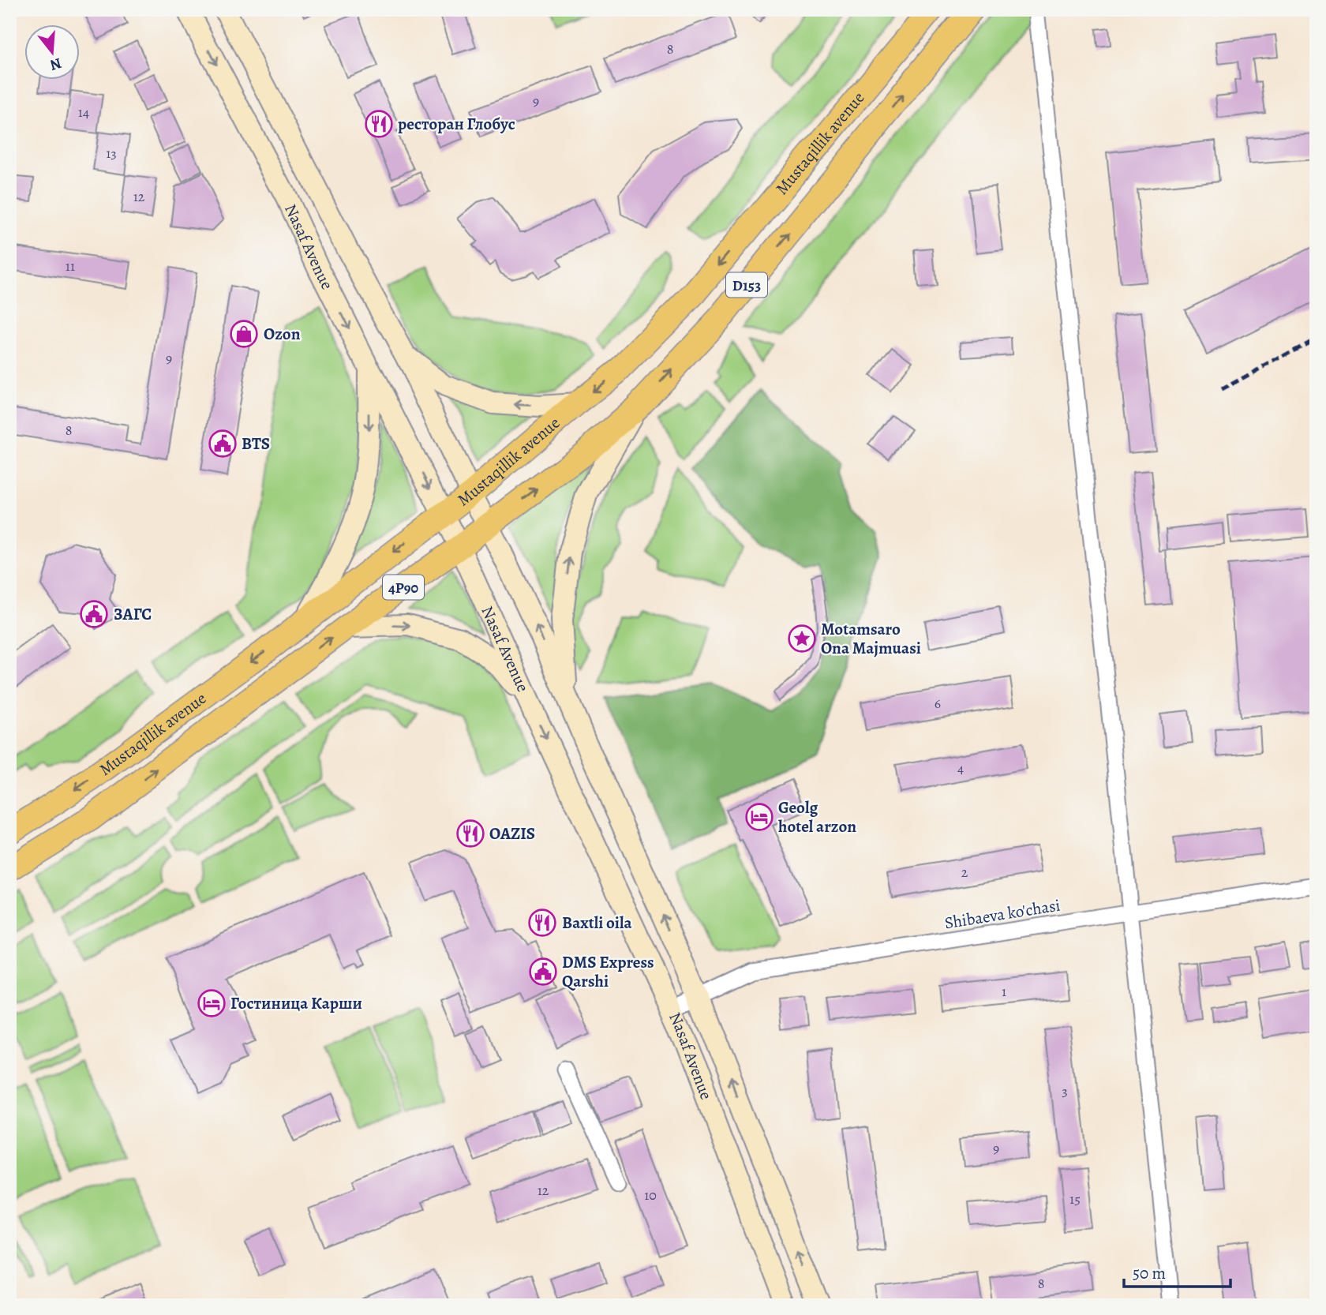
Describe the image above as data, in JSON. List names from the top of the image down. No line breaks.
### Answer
{"streets":{"main road":["Mustaqillik avenue","Nasaf Avenue","D153","4P90"],"street":["Shibaeva ko'chasi"]},"crossings":[["Mustaqillik avenue","Nasaf Avenue"],["Mustaqillik avenue","D153"],["Nasaf Avenue","D153"],["Nasaf Avenue","Shibaeva ko'chasi"]],"places":{"restaurant":["ресторан Глобус","OAZIS","Baxtli oila"],"shop":["Ozon"],"public building":["BTS","ЗАГС","DMS Express Qarshi"],"place":["Motamsaro Ona Majmuasi"],"hotel":["Geolg hotel arzon","Гостиница Карши"]},"house_numbers":["8","9","14","13","12","11","9","8","6","4","2","1","3","9","12","10","15","8"],"scale_bar":"50 m","north":"bottom"}
